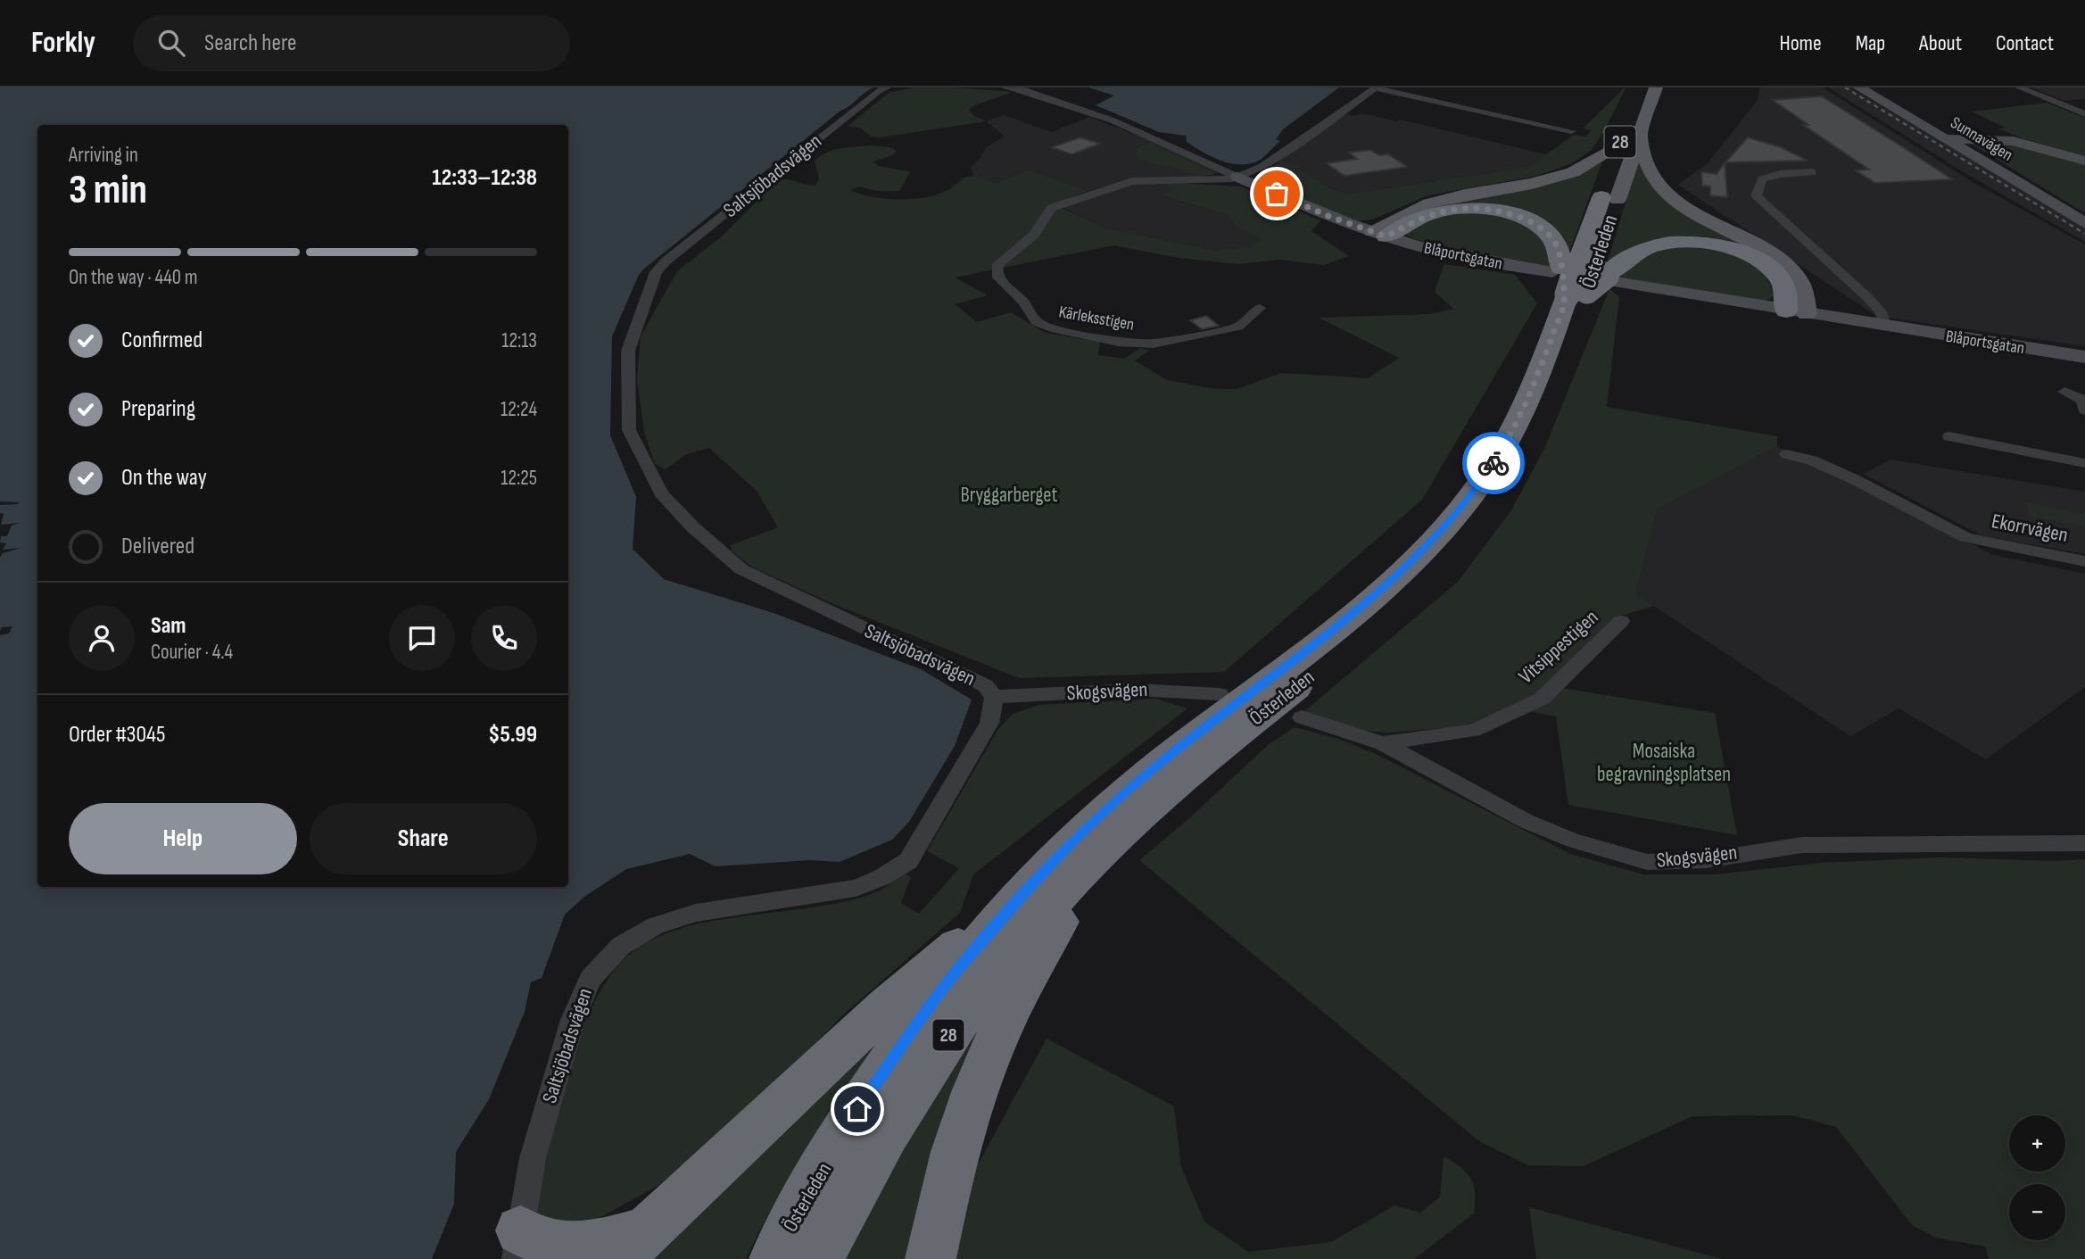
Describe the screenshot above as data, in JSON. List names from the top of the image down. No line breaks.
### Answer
{"streets":{"highway":["28","Österleden"],"street":["Sunnavägen","Saltsjöbadsvägen","Blåportsgatan","Kärleksstigen","Ekorrvägen","Vitsippestigen","Skogsvägen"]},"crossings":[["Saltsjöbadsvägen","Skogsvägen"],["Österleden","Blåportsgatan"],["Blåportsgatan","Kärleksstigen"],["Vitsippestigen","Skogsvägen"]],"parks":["Bryggarberget","Mosaiska begravningsplatsen"],"page":{"header":"Forkly","search":"Search here","nav":["Home","Map","About","Contact"],"heading":["3 min","Arriving in","12:33–12:38"],"panel":["Sam","Courier · 4.4","Order #3045","$5.99"],"bar":"On the way · 440 m","list":[["Confirmed","12:13"],["Preparing","12:24"],["On the way","12:25"],"Delivered"],"buttons":["Help","Share"],"map_buttons":["+","−"]}}
